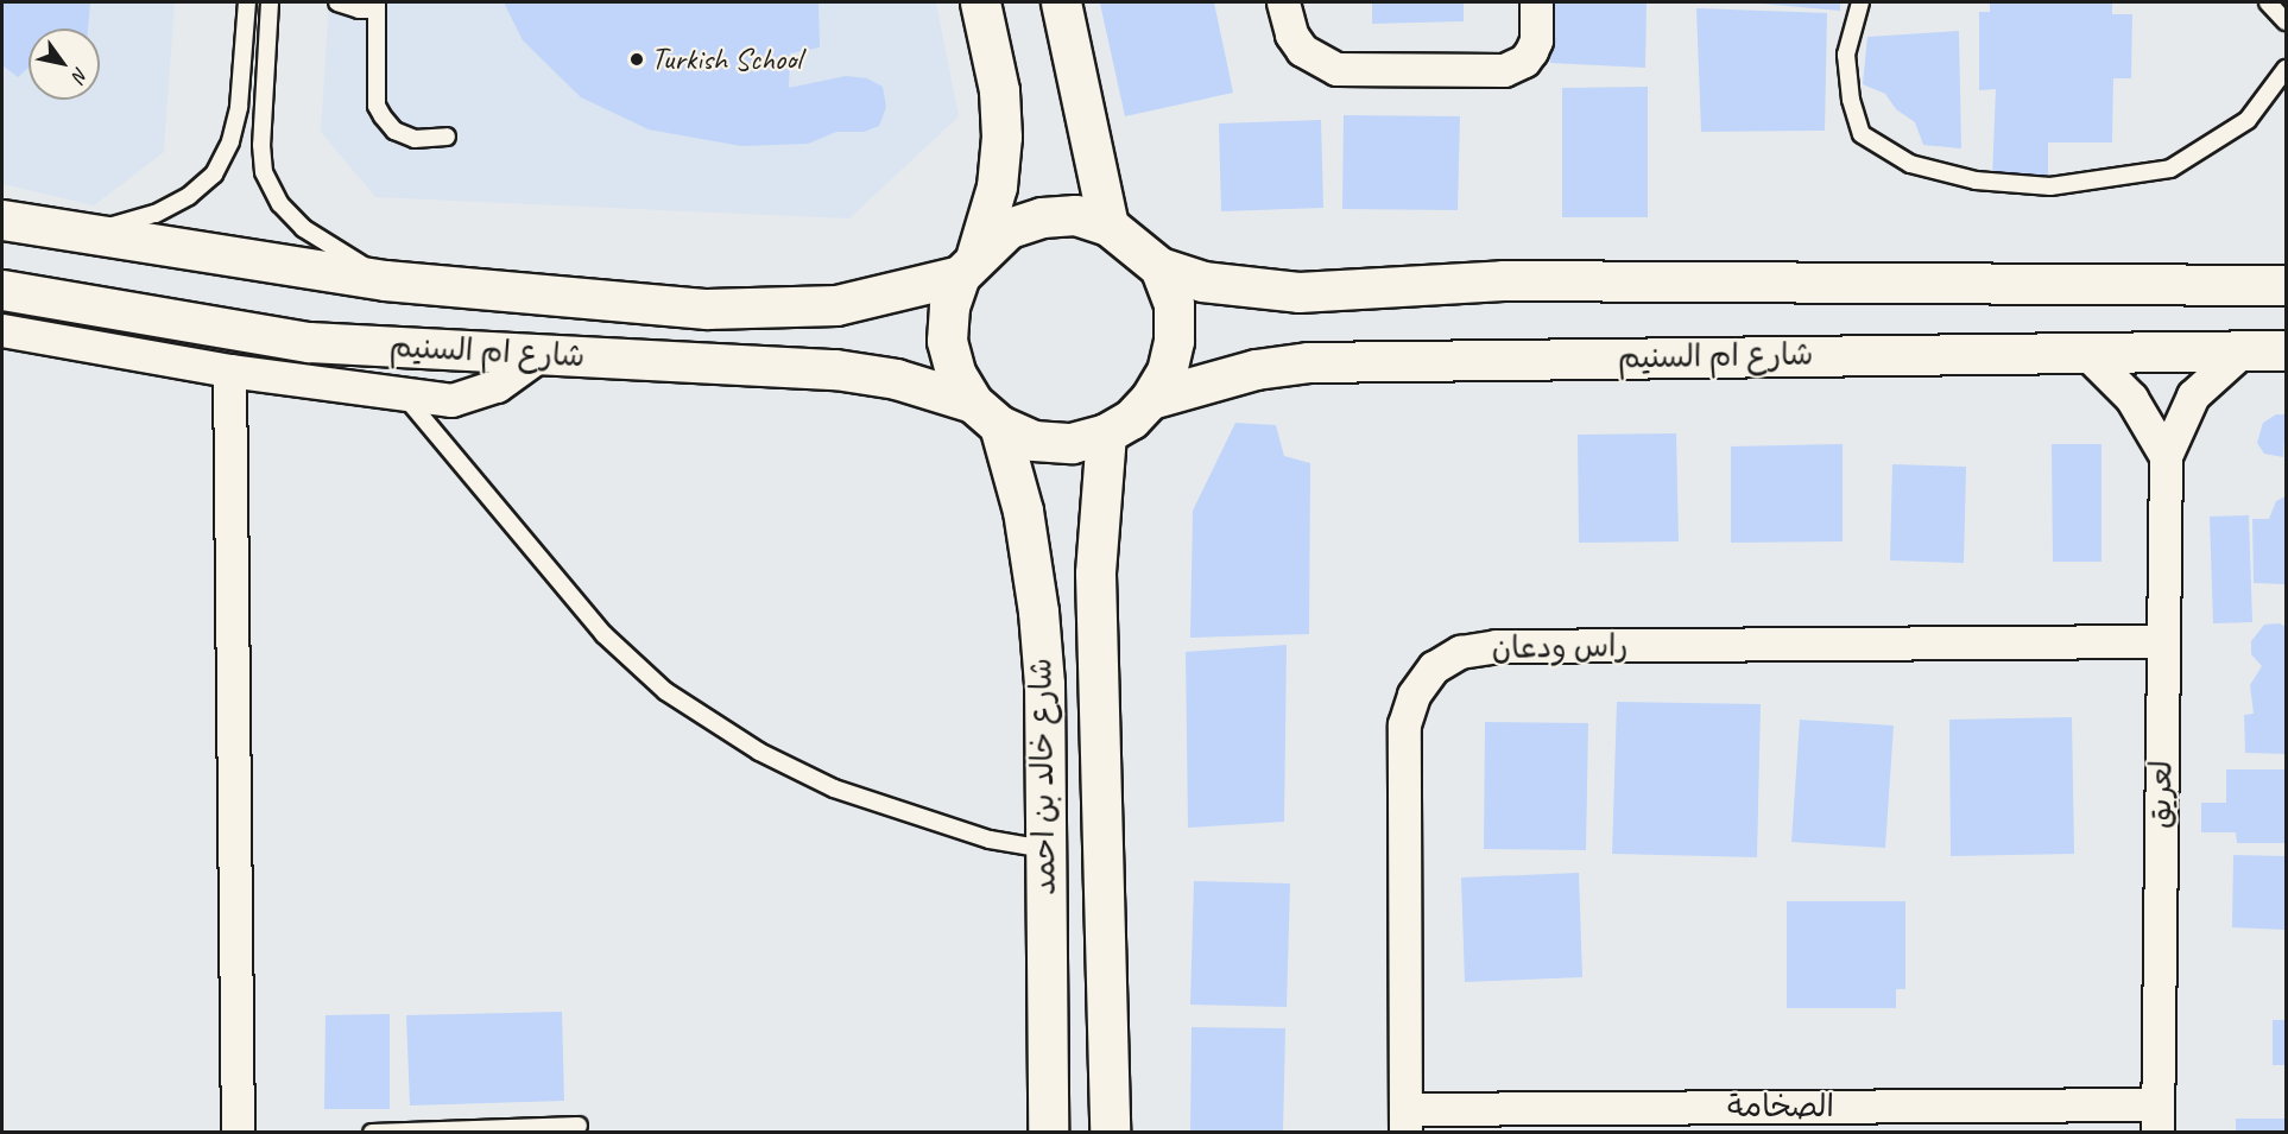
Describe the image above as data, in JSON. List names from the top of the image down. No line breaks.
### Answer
{"streets":{"main road":["شارع ام السنيم","شارع خالد بن احمد"],"street":["راس ودعان","لعريق","الصخامة"]},"crossings":[["شارع ام السنيم","شارع خالد بن احمد"],["شارع ام السنيم","لعريق"],["راس ودعان","لعريق"],["راس ودعان","الصخامة"],["لعريق","الصخامة"]],"places":["Turkish School"],"north":"bottom right"}
